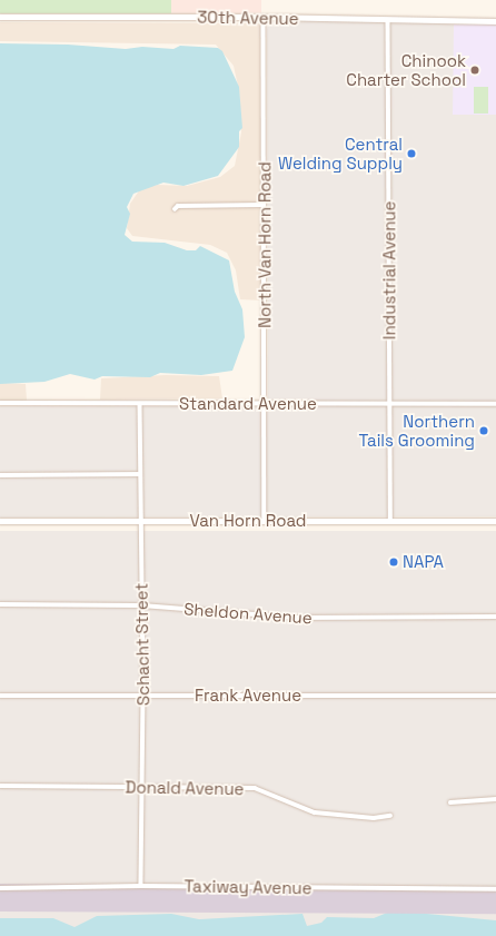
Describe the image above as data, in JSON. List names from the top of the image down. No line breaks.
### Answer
{"streets":{"main road":["30th Avenue","Van Horn Road"],"street":["North Van Horn Road","Industrial Avenue","Standard Avenue","Sheldon Avenue","Schacht Street","Frank Avenue","Donald Avenue","Taxiway Avenue"]},"crossings":[["30th Avenue","North Van Horn Road"],["30th Avenue","Industrial Avenue"],["North Van Horn Road","Standard Avenue"],["North Van Horn Road","Van Horn Road"],["Industrial Avenue","Standard Avenue"],["Industrial Avenue","Van Horn Road"],["Standard Avenue","Schacht Street"],["Van Horn Road","Schacht Street"],["Sheldon Avenue","Schacht Street"],["Schacht Street","Frank Avenue"],["Schacht Street","Donald Avenue"],["Schacht Street","Taxiway Avenue"]],"places":["Chinook Charter School","Central Welding Supply","Northern Tails Grooming","NAPA"]}
